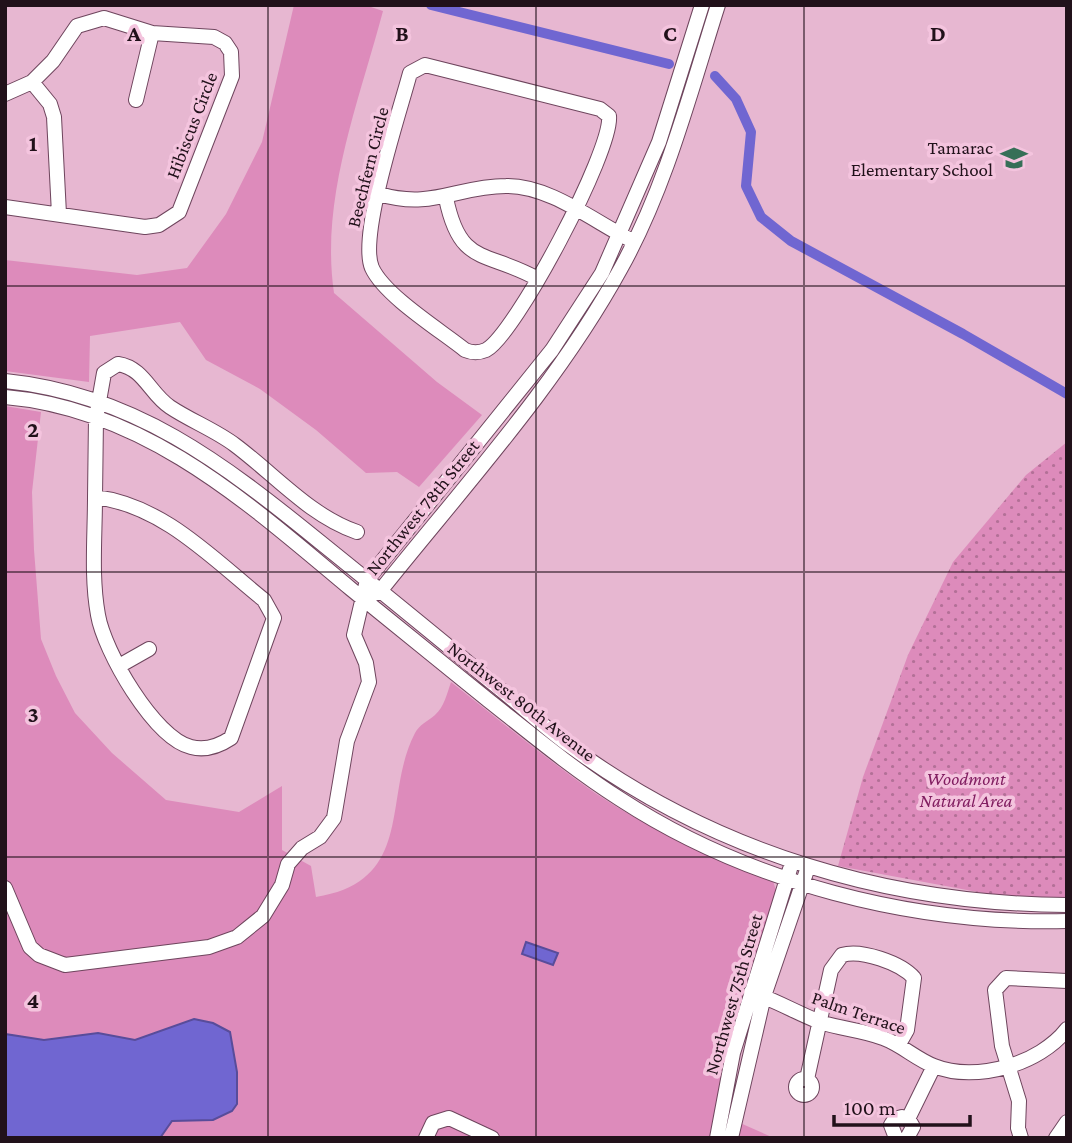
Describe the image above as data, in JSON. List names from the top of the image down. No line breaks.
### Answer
{"streets":{"street":["Hibiscus Circle","Beechfern Circle","Northwest 78th Street","Northwest 80th Avenue","Northwest 75th Street","Palm Terrace"]},"crossings":[["Northwest 78th Street","Northwest 80th Avenue"],["Northwest 80th Avenue","Northwest 75th Street"],["Northwest 75th Street","Palm Terrace"]],"parks":["Woodmont Natural Area"],"places":{"school or university":["Tamarac Elementary School"]},"scale_bar":"100 m","grid":{"columns":["A","B","C","D"],"rows":["1","2","3","4"]}}
